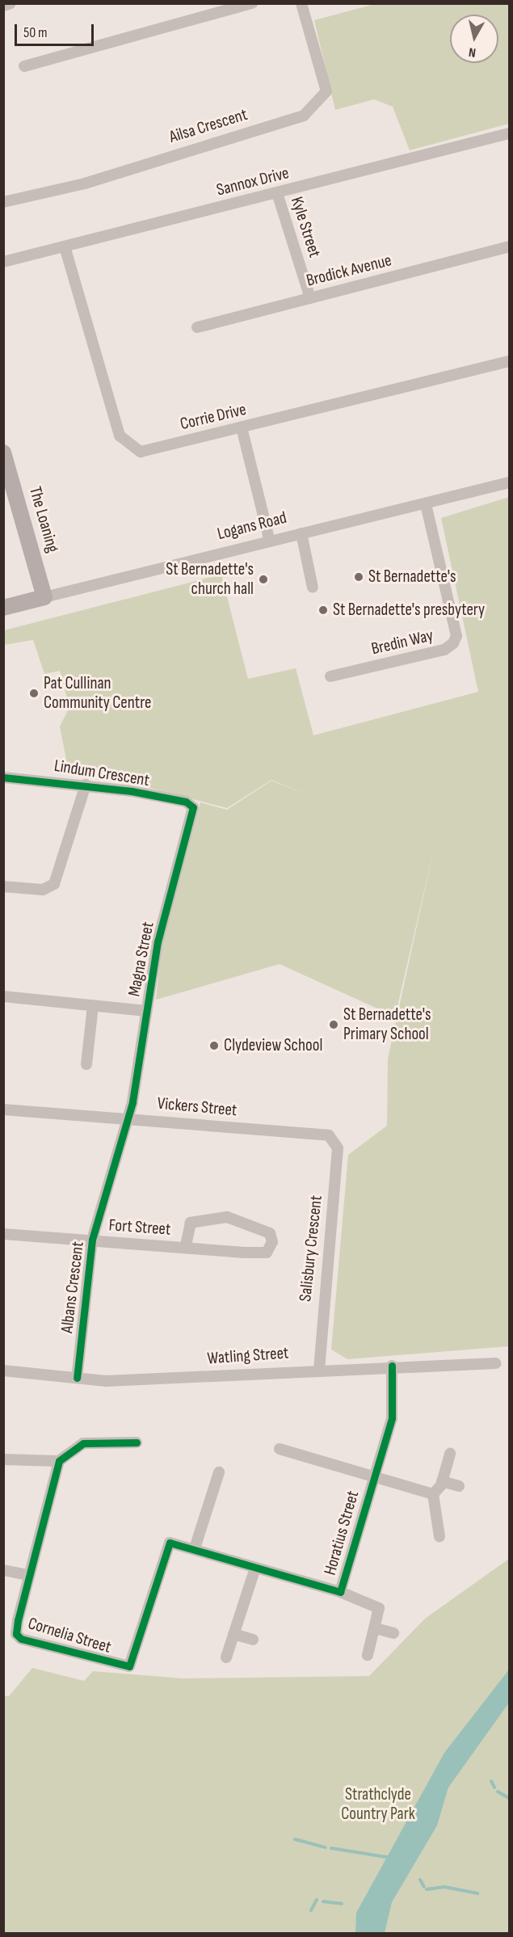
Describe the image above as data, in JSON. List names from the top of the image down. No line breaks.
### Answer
{"streets":{"street":["Ailsa Crescent","Sannox Drive","Kyle Street","Brodick Avenue","Corrie Drive","The Loaning","Logans Road","Bredin Way","Lindum Crescent","Magna Street","Vickers Street","Fort Street","Salisbury Crescent","Albans Crescent","Watling Street","Horatius Street","Cornelia Street"]},"crossings":[["Sannox Drive","Kyle Street"],["Sannox Drive","Corrie Drive"],["Kyle Street","Brodick Avenue"],["The Loaning","Logans Road"],["Logans Road","Bredin Way"],["Lindum Crescent","Magna Street"],["Magna Street","Vickers Street"],["Magna Street","Albans Crescent"],["Vickers Street","Salisbury Crescent"],["Vickers Street","Albans Crescent"],["Fort Street","Albans Crescent"],["Salisbury Crescent","Watling Street"],["Albans Crescent","Watling Street"],["Watling Street","Horatius Street"],["Horatius Street","Cornelia Street"]],"parks":["Strathclyde Country Park"],"places":["St Bernadette's","St Bernadette's church hall","St Bernadette's presbytery","Pat Cullinan Community Centre","St Bernadette's Primary School","Clydeview School"],"scale_bar":"50 m","north":"bottom"}
